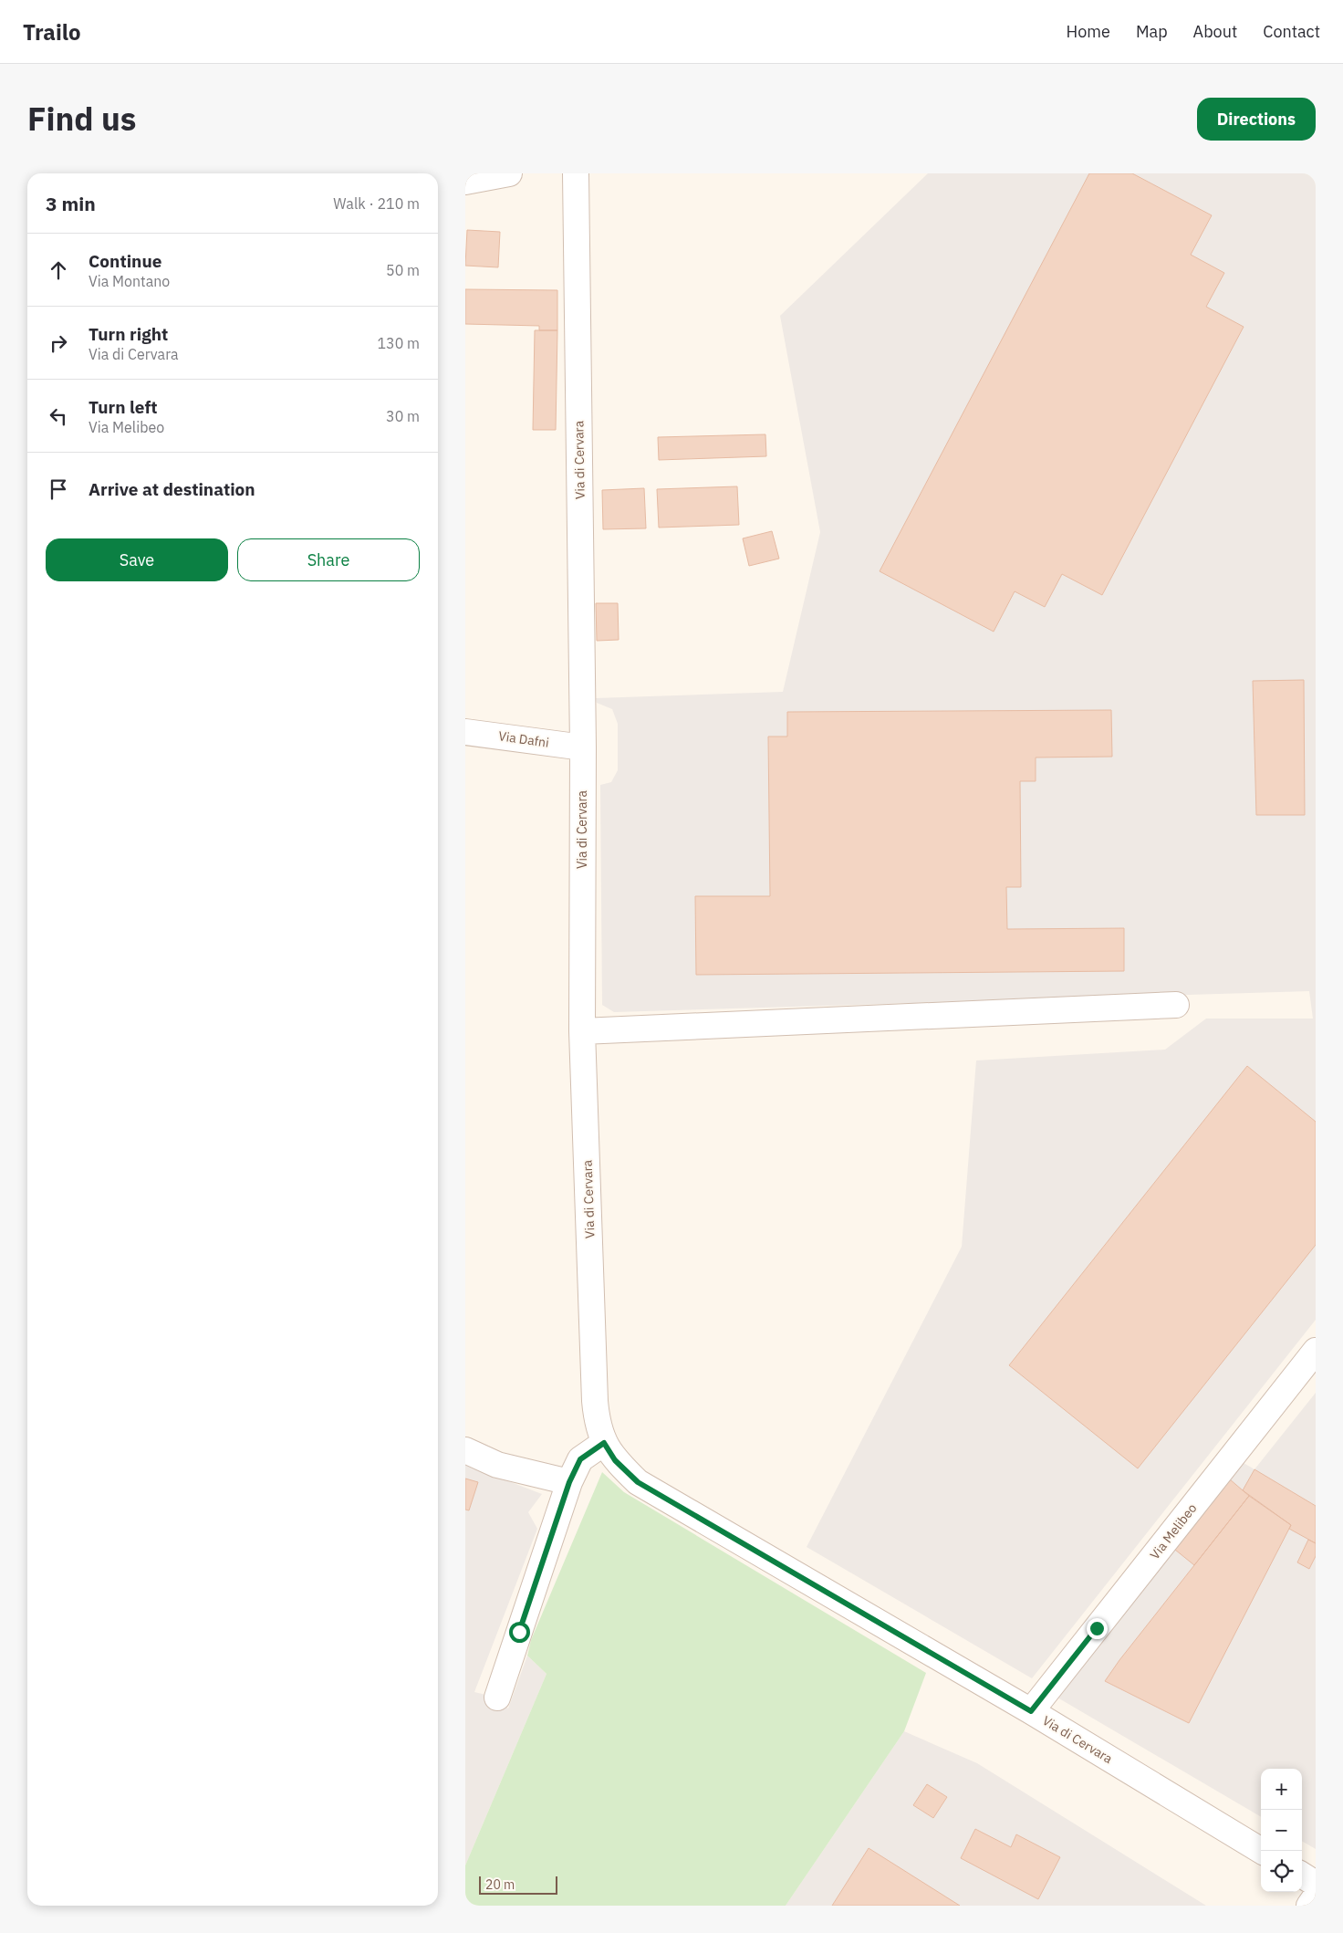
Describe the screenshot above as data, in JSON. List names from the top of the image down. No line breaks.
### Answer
{"streets":{"street":["Via di Cervara","Via Dafni","Via Melibeo"]},"crossings":[["Via di Cervara","Via Dafni"],["Via di Cervara","Via Melibeo"]],"scale_bar":"20 m","page":{"header":"Trailo","nav":["Home","Map","About","Contact"],"title":"Find us","buttons":["Directions",["Save","Share"]],"heading":["3 min","Walk · 210 m"],"list":[["Continue","Via Montano","50 m"],["Turn right","Via di Cervara","130 m"],["Turn left","Via Melibeo","30 m"],"Arrive at destination"],"map_buttons":["+","−"],"scale":"20 m"}}
